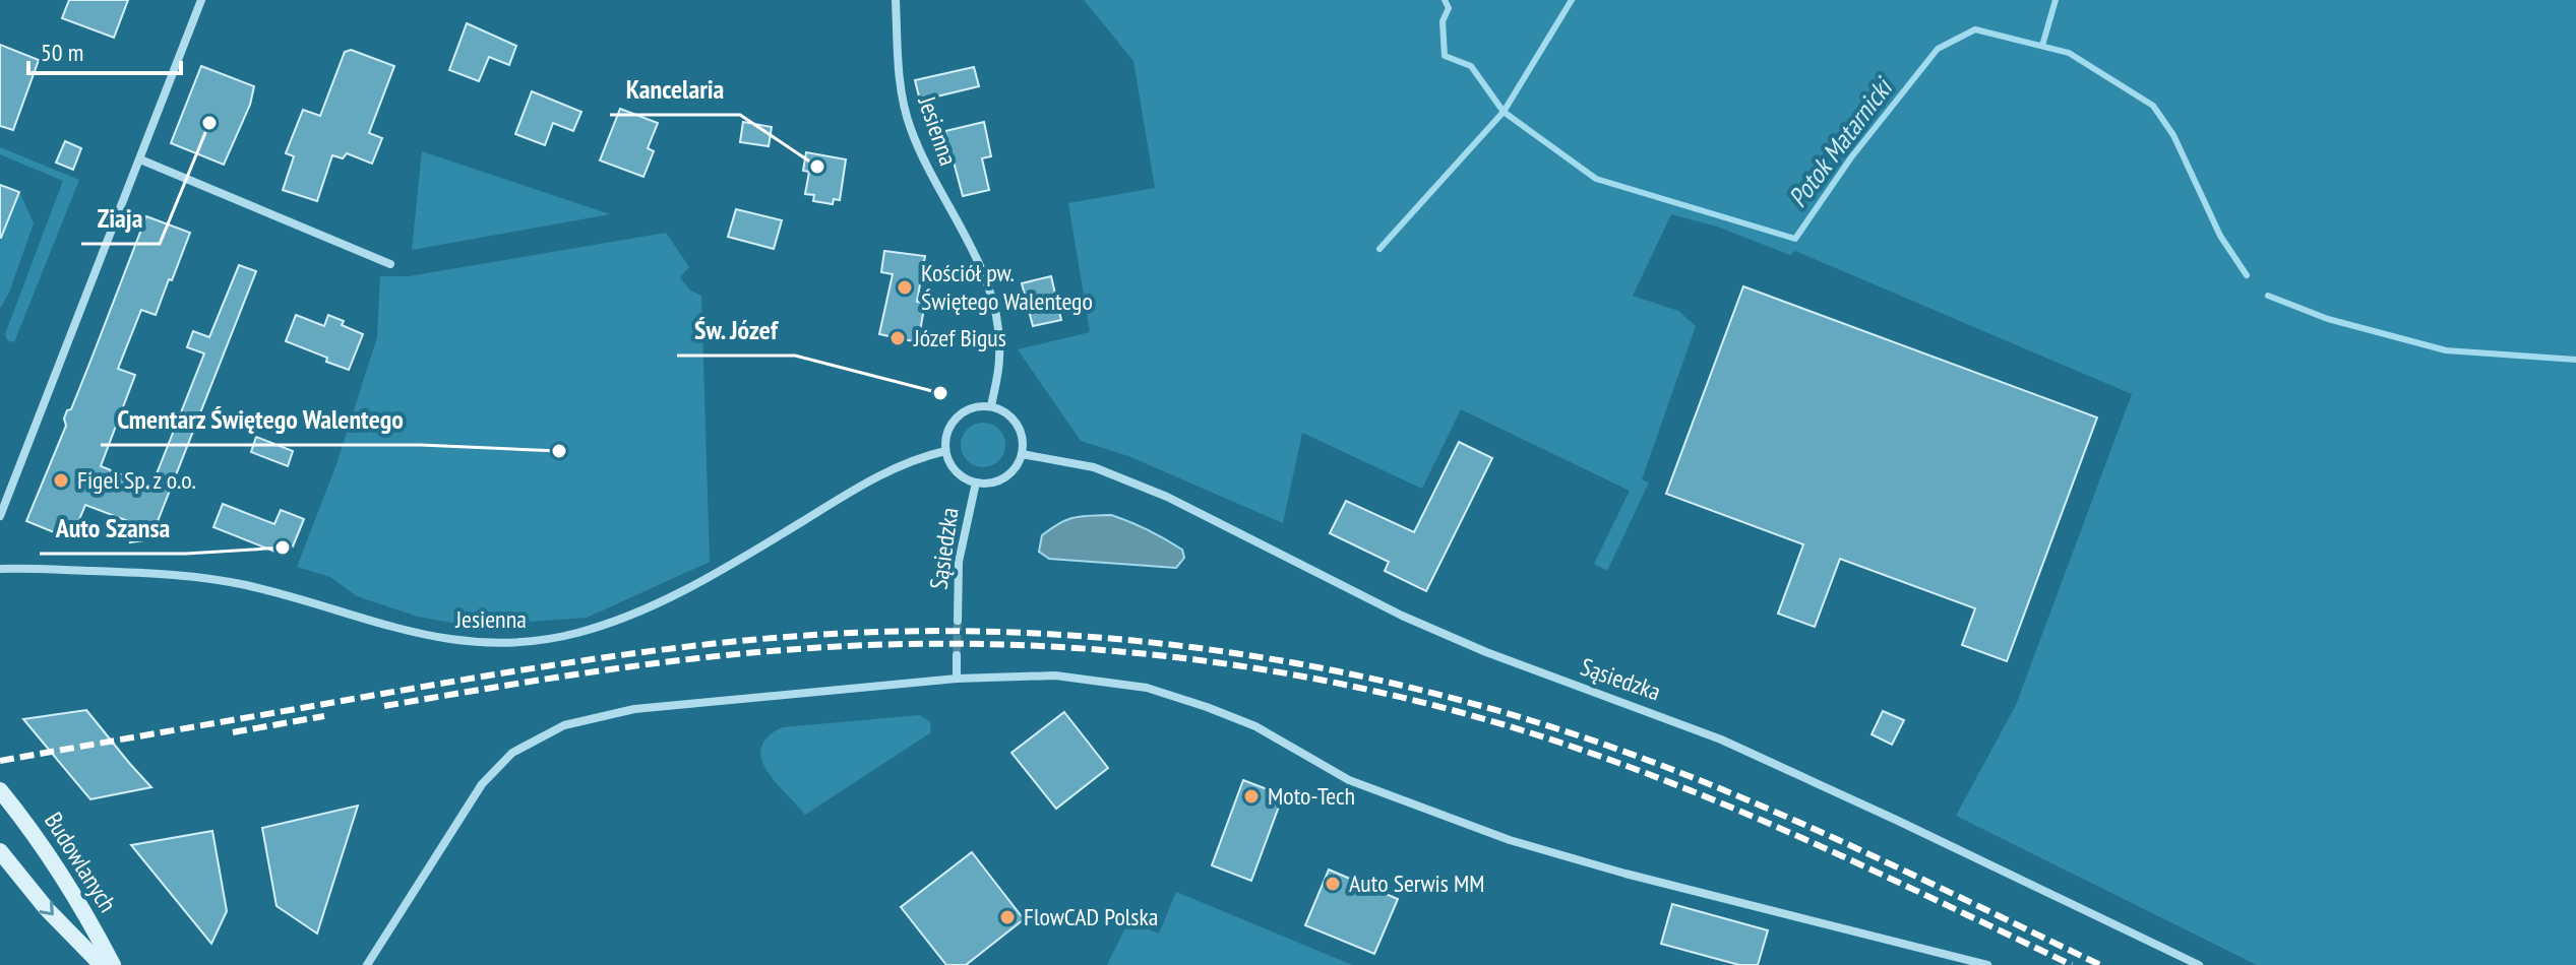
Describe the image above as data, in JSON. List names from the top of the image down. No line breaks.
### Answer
{"streets":{"main road":["Budowlanych"],"street":["Jesienna","Sąsiedzka"]},"crossings":[["Jesienna","Sąsiedzka"]],"water":["Potok Matarnicki"],"places":["Ziaja","Kancelaria","Kościół pw. Świętego Walentego","Józef Bigus","Św. Józef","Cmentarz Świętego Walentego","Figel Sp. z o.o.","Auto Szansa","Moto-Tech","Auto Serwis MM","FlowCAD Polska"],"scale_bar":"50 m"}
